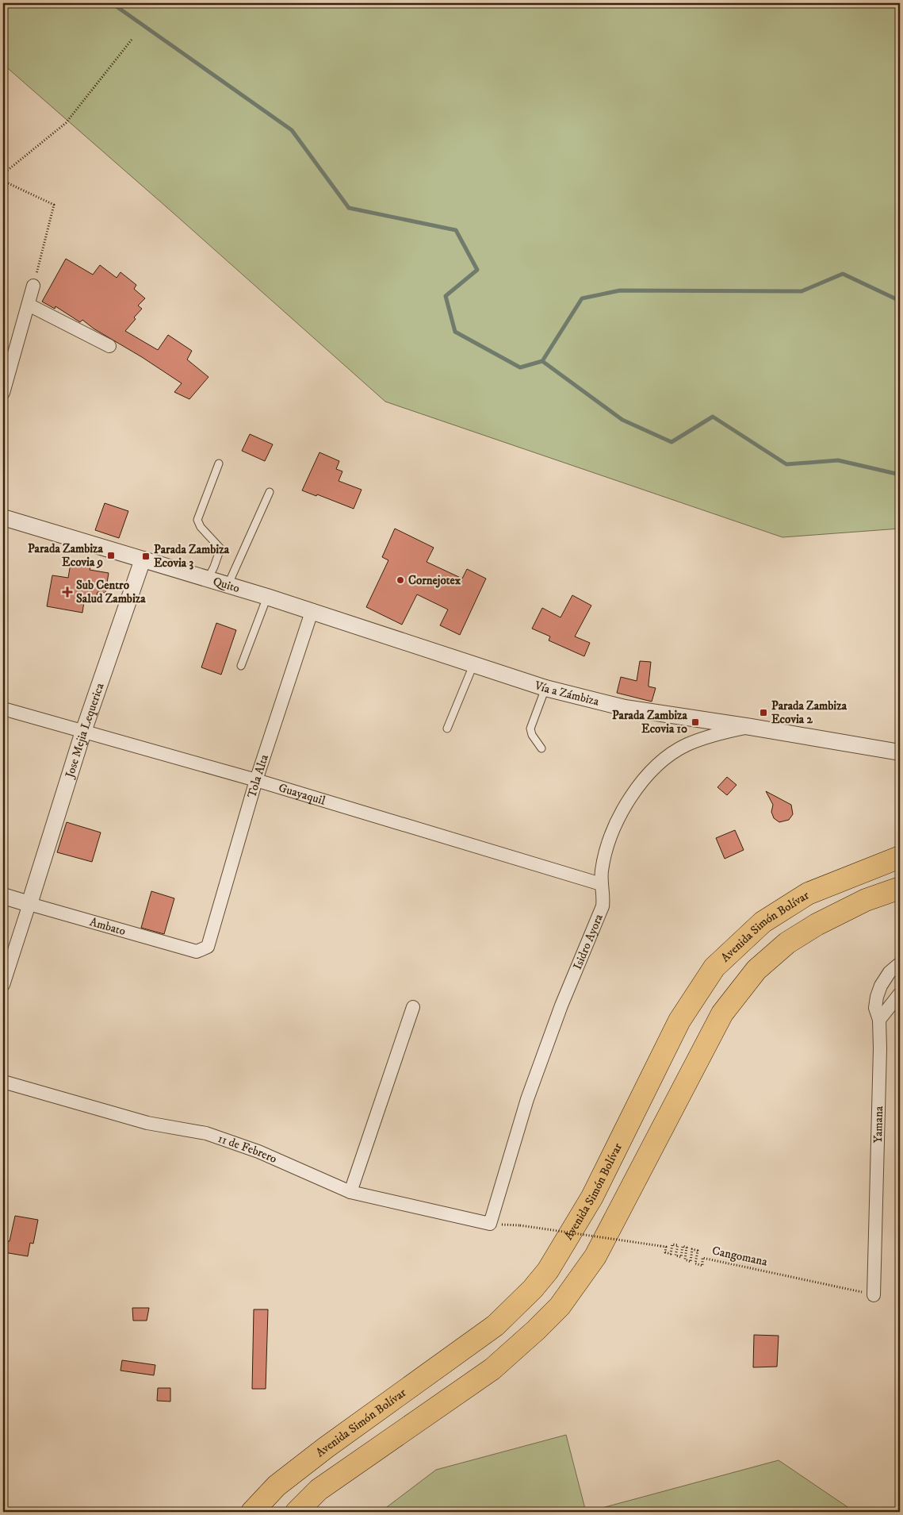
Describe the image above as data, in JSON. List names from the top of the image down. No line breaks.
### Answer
{"streets":{"highway":["Avenida Simón Bolívar"],"street":["Quito","Vía a Zámbiza","Jose Mejia Lequerica","Tola Alta","Guayaquil","Ambato","Isidro Ayora","Yamana","11 de Febrero"],"path":["Cangomana"]},"crossings":[["Quito","Vía a Zámbiza"],["Quito","Jose Mejia Lequerica"],["Quito","Tola Alta"],["Vía a Zámbiza","Tola Alta"],["Vía a Zámbiza","Isidro Ayora"],["Jose Mejia Lequerica","Guayaquil"],["Jose Mejia Lequerica","Ambato"],["Tola Alta","Guayaquil"],["Tola Alta","Ambato"],["Guayaquil","Isidro Ayora"],["Isidro Ayora","11 de Febrero"],["Yamana","Cangomana"]],"places":{"transit":["Parada Zambiza Ecovia 9","Parada Zambiza Ecovia 3","Parada Zambiza Ecovia 2","Parada Zambiza Ecovia 10"],"other":["Cornejotex"],"health":["Sub Centro Salud Zambiza"]}}
